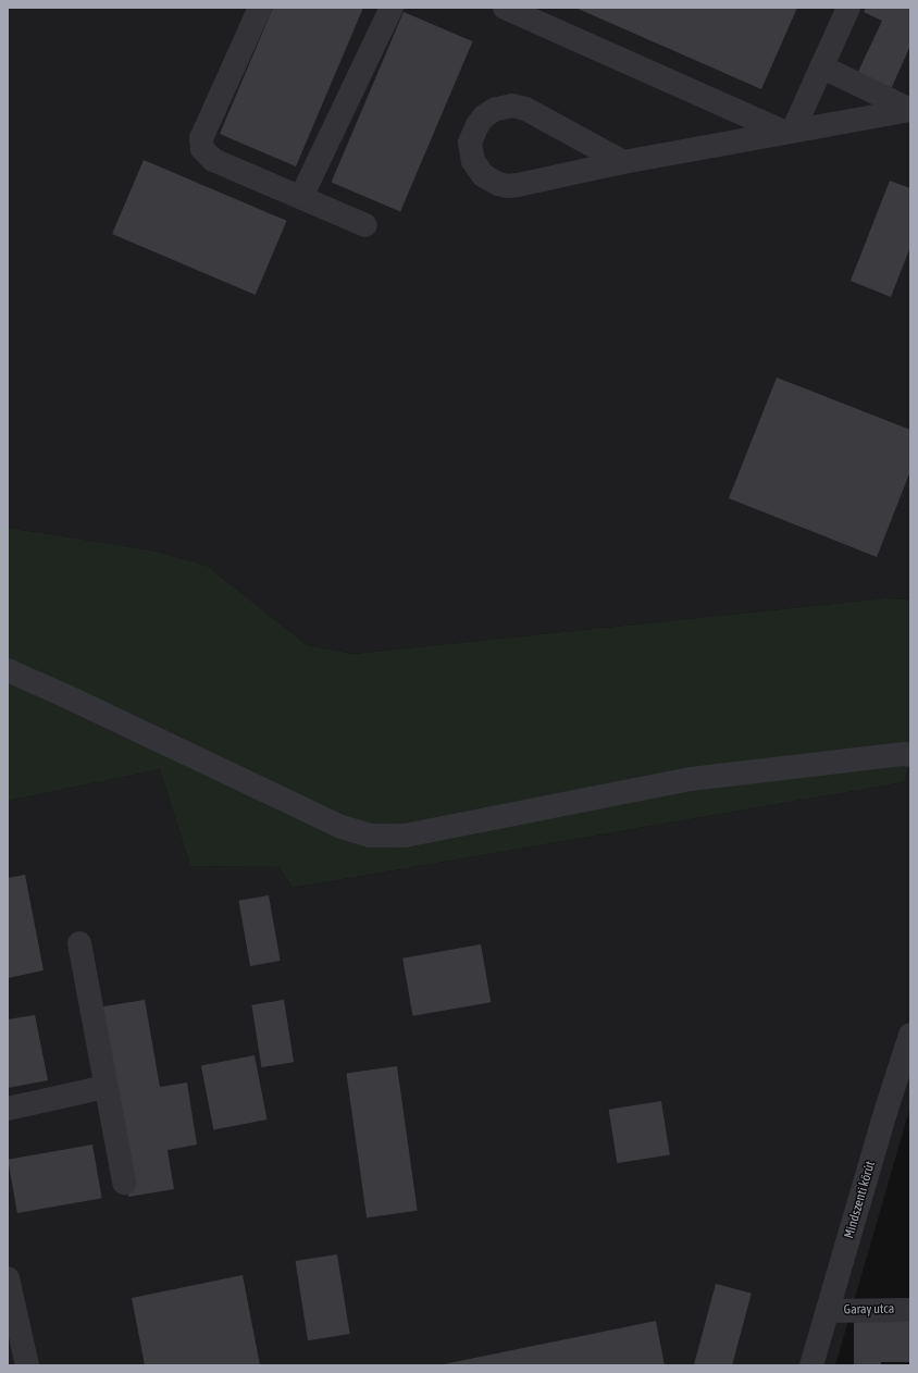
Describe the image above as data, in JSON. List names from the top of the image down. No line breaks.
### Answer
{"streets":{"street":["Mindszenti körút","Garay utca"]},"crossings":[["Mindszenti körút","Garay utca"]]}
